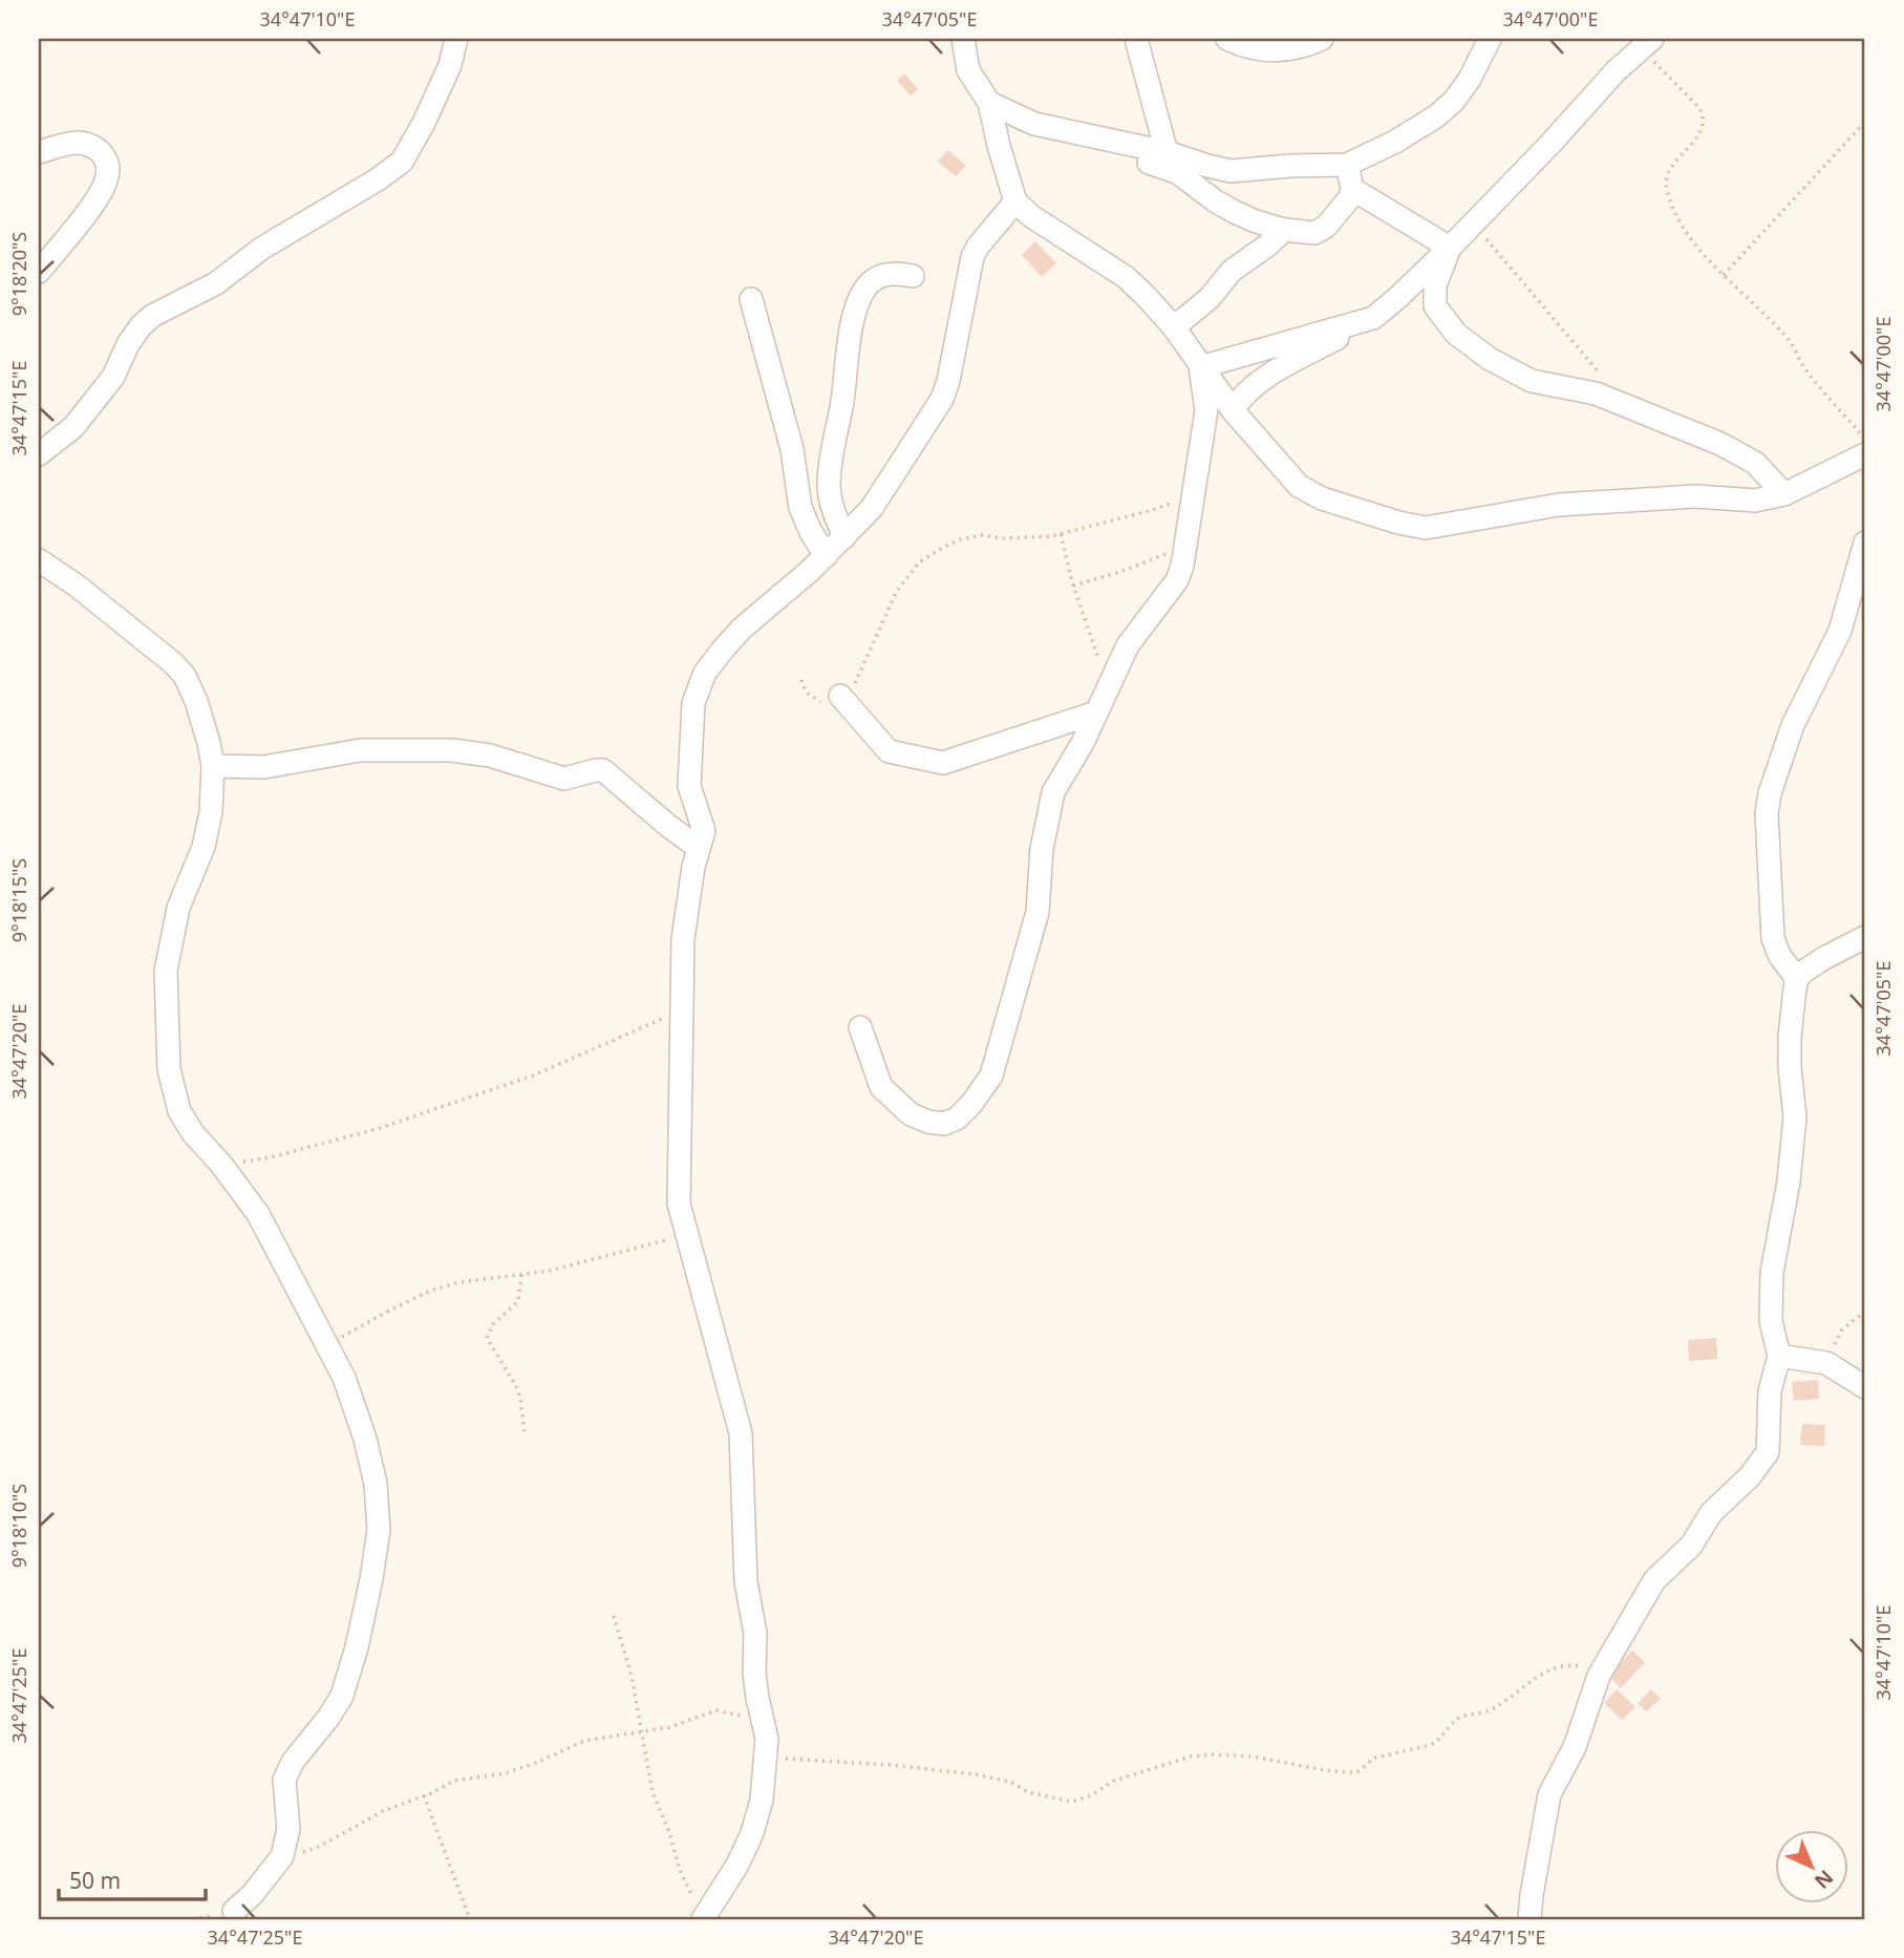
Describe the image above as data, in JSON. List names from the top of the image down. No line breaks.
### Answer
{"scale_bar":"50 m","north":"bottom right","coordinates":["34°47'10\"E","34°47'05\"E","34°47'00\"E","9°18'20\"S","34°47'15\"E","9°18'15\"S","34°47'20\"E","9°18'10\"S","34°47'25\"E"]}
